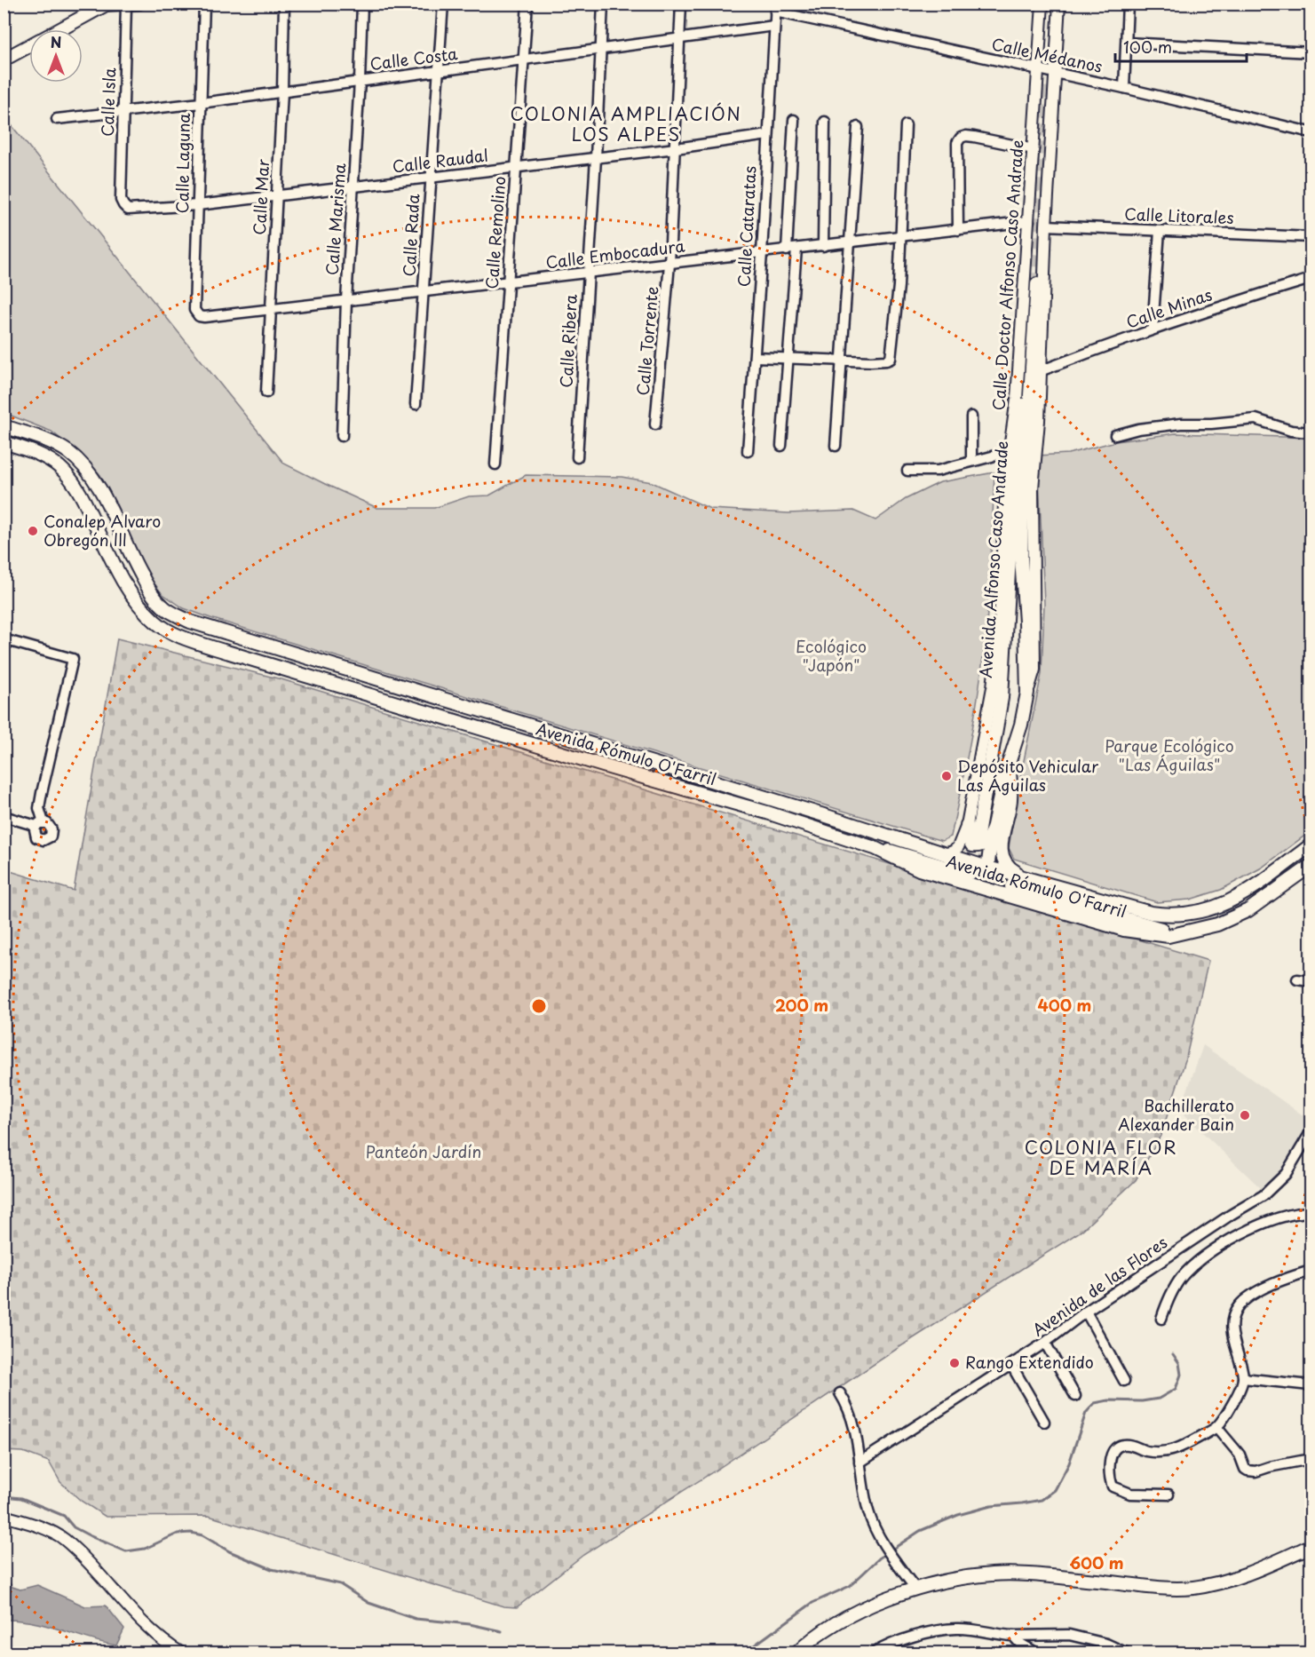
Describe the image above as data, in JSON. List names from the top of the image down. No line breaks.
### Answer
{"streets":{"main road":["Avenida Alfonso Caso Andrade","Avenida Rómulo O'Farril"],"street":["Calle Médanos","Calle Costa","Calle Isla","Calle Raudal","Calle Laguna","Calle Mar","Calle Litorales","Calle Marisma","Calle Cataratas","Calle Remolino","Calle Rada","Calle Embocadura","Calle Doctor Alfonso Caso Andrade","Calle Minas","Calle Ribera","Calle Torrente","Avenida de las Flores"]},"crossings":[["Calle Médanos","Calle Cataratas"],["Calle Médanos","Calle Doctor Alfonso Caso Andrade"],["Calle Costa","Calle Isla"],["Calle Costa","Calle Laguna"],["Calle Costa","Calle Mar"],["Calle Costa","Calle Marisma"],["Calle Costa","Calle Cataratas"],["Calle Costa","Calle Remolino"],["Calle Costa","Calle Rada"],["Calle Costa","Calle Ribera"],["Calle Costa","Calle Torrente"],["Calle Isla","Calle Raudal"],["Calle Raudal","Calle Laguna"],["Calle Raudal","Calle Mar"],["Calle Raudal","Calle Marisma"],["Calle Raudal","Calle Cataratas"],["Calle Raudal","Calle Remolino"],["Calle Raudal","Calle Rada"],["Calle Raudal","Calle Ribera"],["Calle Raudal","Calle Torrente"],["Calle Laguna","Calle Embocadura"],["Calle Mar","Calle Embocadura"],["Calle Litorales","Calle Doctor Alfonso Caso Andrade"],["Calle Marisma","Calle Embocadura"],["Calle Cataratas","Calle Embocadura"],["Calle Remolino","Calle Embocadura"],["Calle Rada","Calle Embocadura"],["Calle Embocadura","Calle Doctor Alfonso Caso Andrade"],["Calle Embocadura","Calle Ribera"],["Calle Embocadura","Calle Torrente"],["Calle Doctor Alfonso Caso Andrade","Calle Minas"],["Calle Doctor Alfonso Caso Andrade","Avenida Alfonso Caso Andrade"],["Calle Doctor Alfonso Caso Andrade","Avenida Rómulo O'Farril"],["Avenida Alfonso Caso Andrade","Avenida Rómulo O'Farril"]],"districts":["COLONIA AMPLIACIÓN LOS ALPES","COLONIA FLOR DE MARÍA"],"parks":["Ecológico \"Japón\"","Parque Ecológico \"Las Águilas\"","Panteón Jardín"],"places":["Conalep Alvaro Obregón lll","Depósito Vehicular Las Águilas","Bachillerato Alexander Bain","Rango Extendido"],"scale_bar":"100 m","north":"top","rings":["200 m","400 m","600 m"]}
